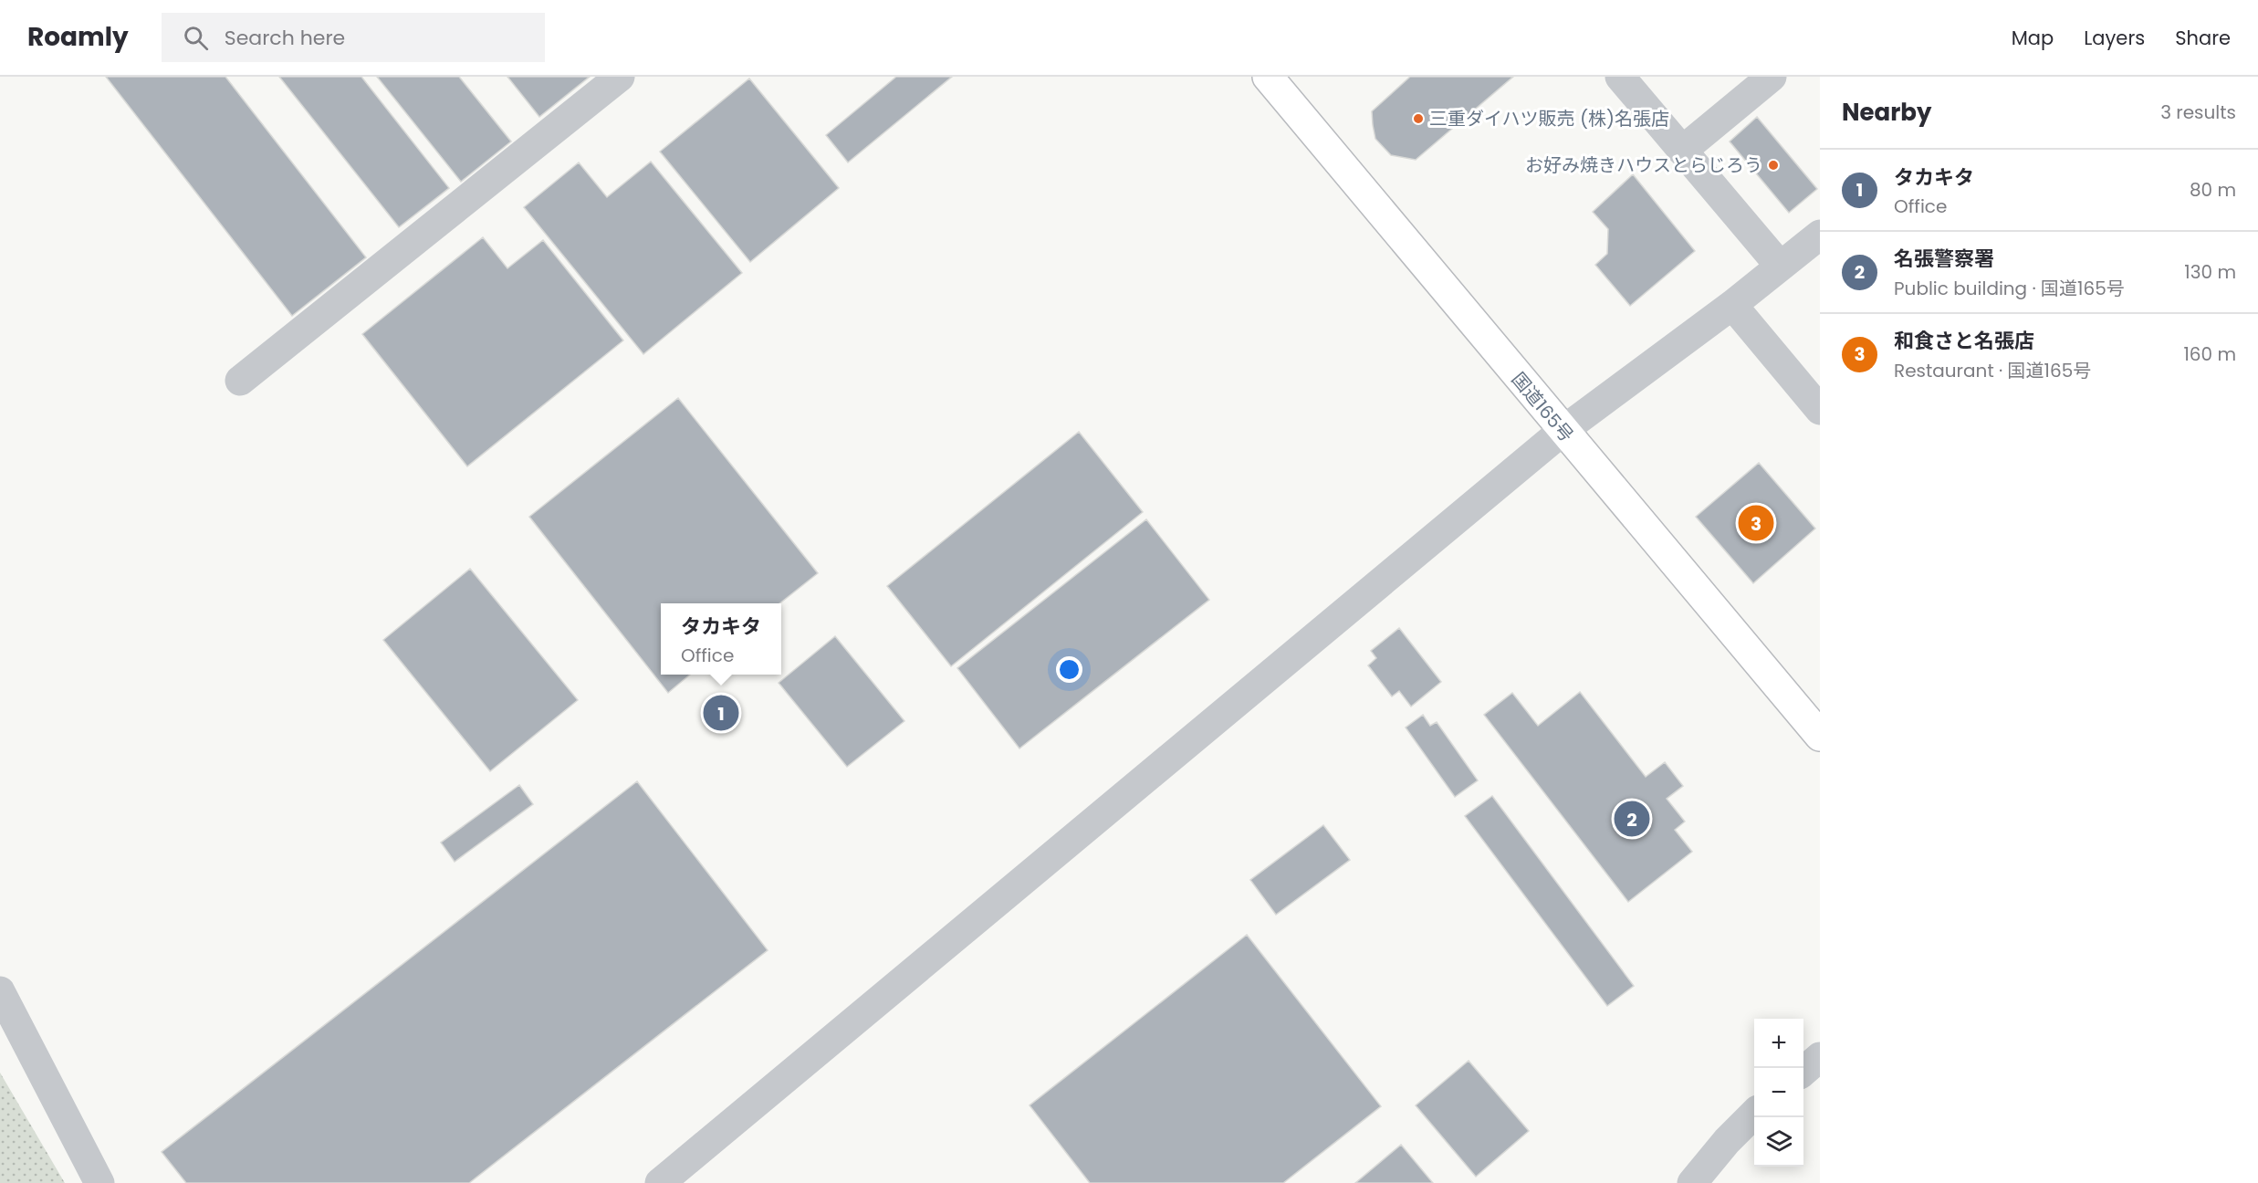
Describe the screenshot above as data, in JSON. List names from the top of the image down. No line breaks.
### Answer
{"streets":{"highway":["国道165号"]},"places":["三重ダイハツ販売 (株)名張店","お好み焼きハウスとらじろう"],"page":{"header":"Roamly","search":"Search here","nav":["Map","Layers","Share"],"heading":["Nearby","3 results"],"list":[{"mark":"1","name":"タカキタ","note":"Office","value":"80 m"},{"mark":"2","name":"名張警察署","note":"Public building · 国道165号","value":"130 m"},{"mark":"3","name":"和食さと名張店","note":"Restaurant · 国道165号","value":"160 m"}],"pins":["3","1","2"],"popup":["タカキタ","Office"],"map_buttons":["+","−"]}}
